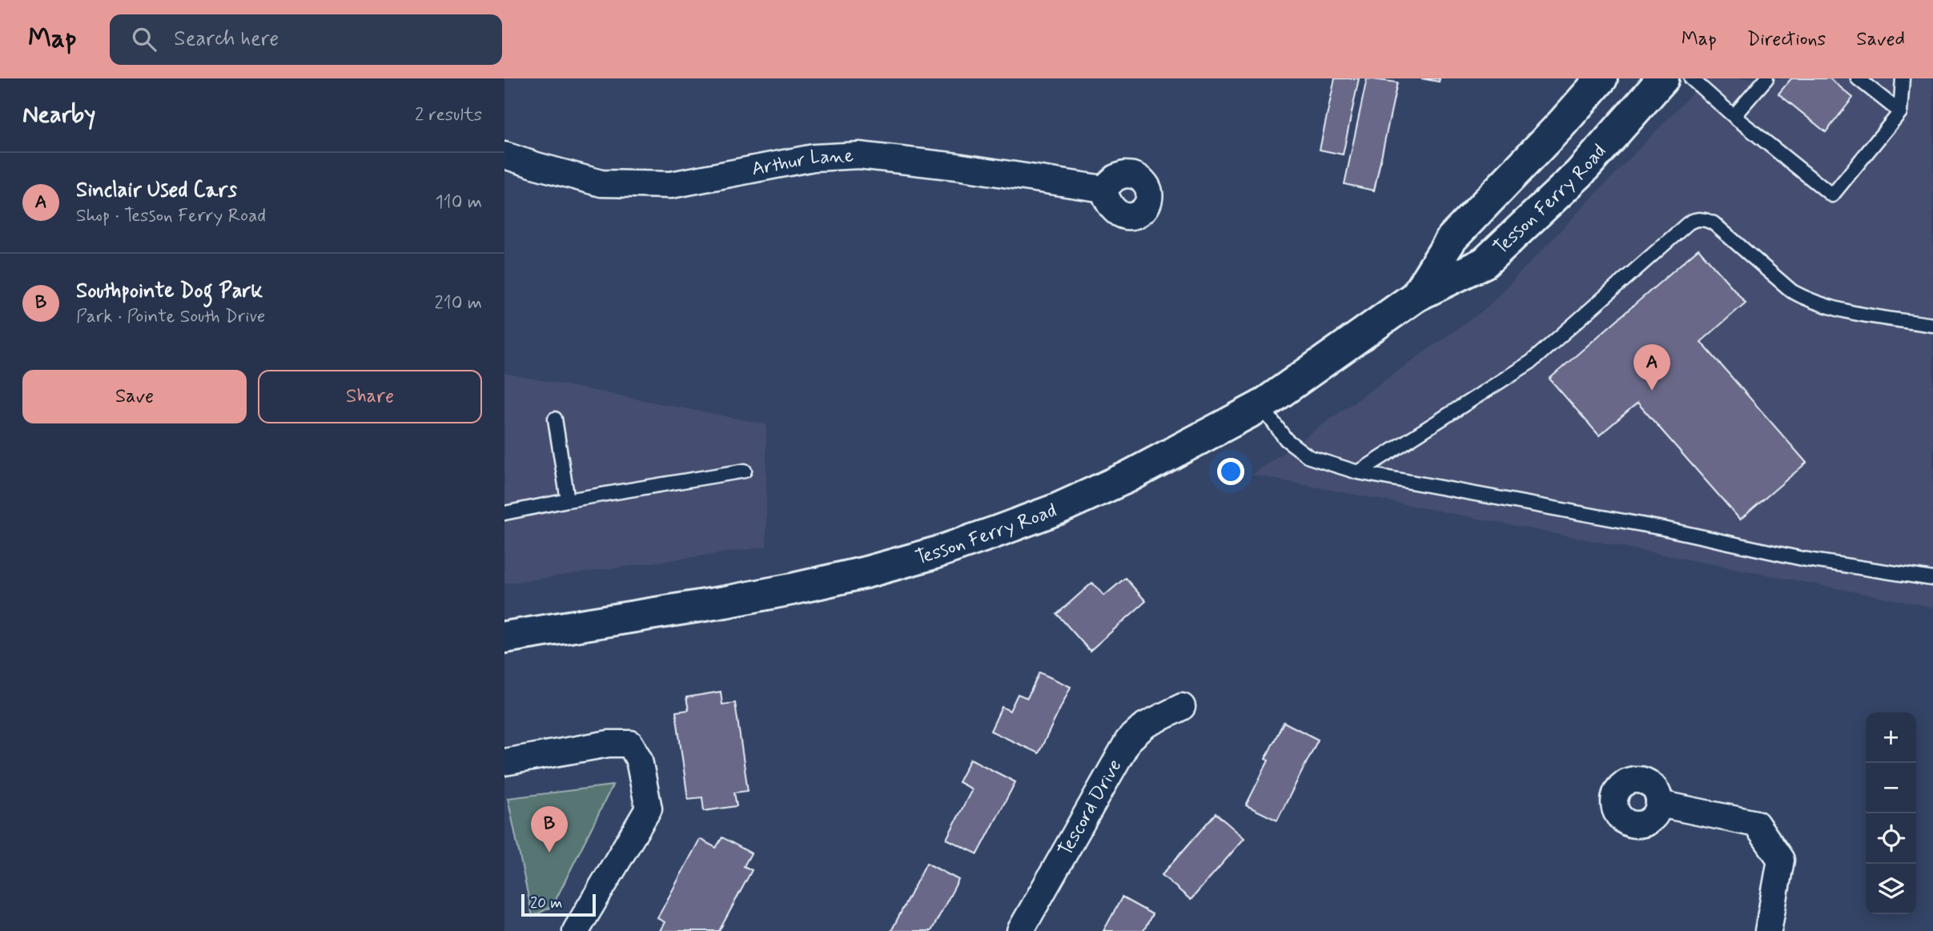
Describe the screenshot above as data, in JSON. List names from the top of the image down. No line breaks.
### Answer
{"streets":{"main road":["Tesson Ferry Road"],"street":["Arthur Lane","Tescord Drive"]},"scale_bar":"20 m","page":{"header":"Map","search":"Search here","nav":["Map","Directions","Saved"],"heading":["Nearby","2 results"],"list":[{"mark":"A","name":"Sinclair Used Cars","note":"Shop · Tesson Ferry Road","value":"110 m"},{"mark":"B","name":"Southpointe Dog Park","note":"Park · Pointe South Drive","value":"210 m"}],"pins":["A","B"],"buttons":["Save","Share"],"map_buttons":["+","−"],"scale":"20 m"}}
